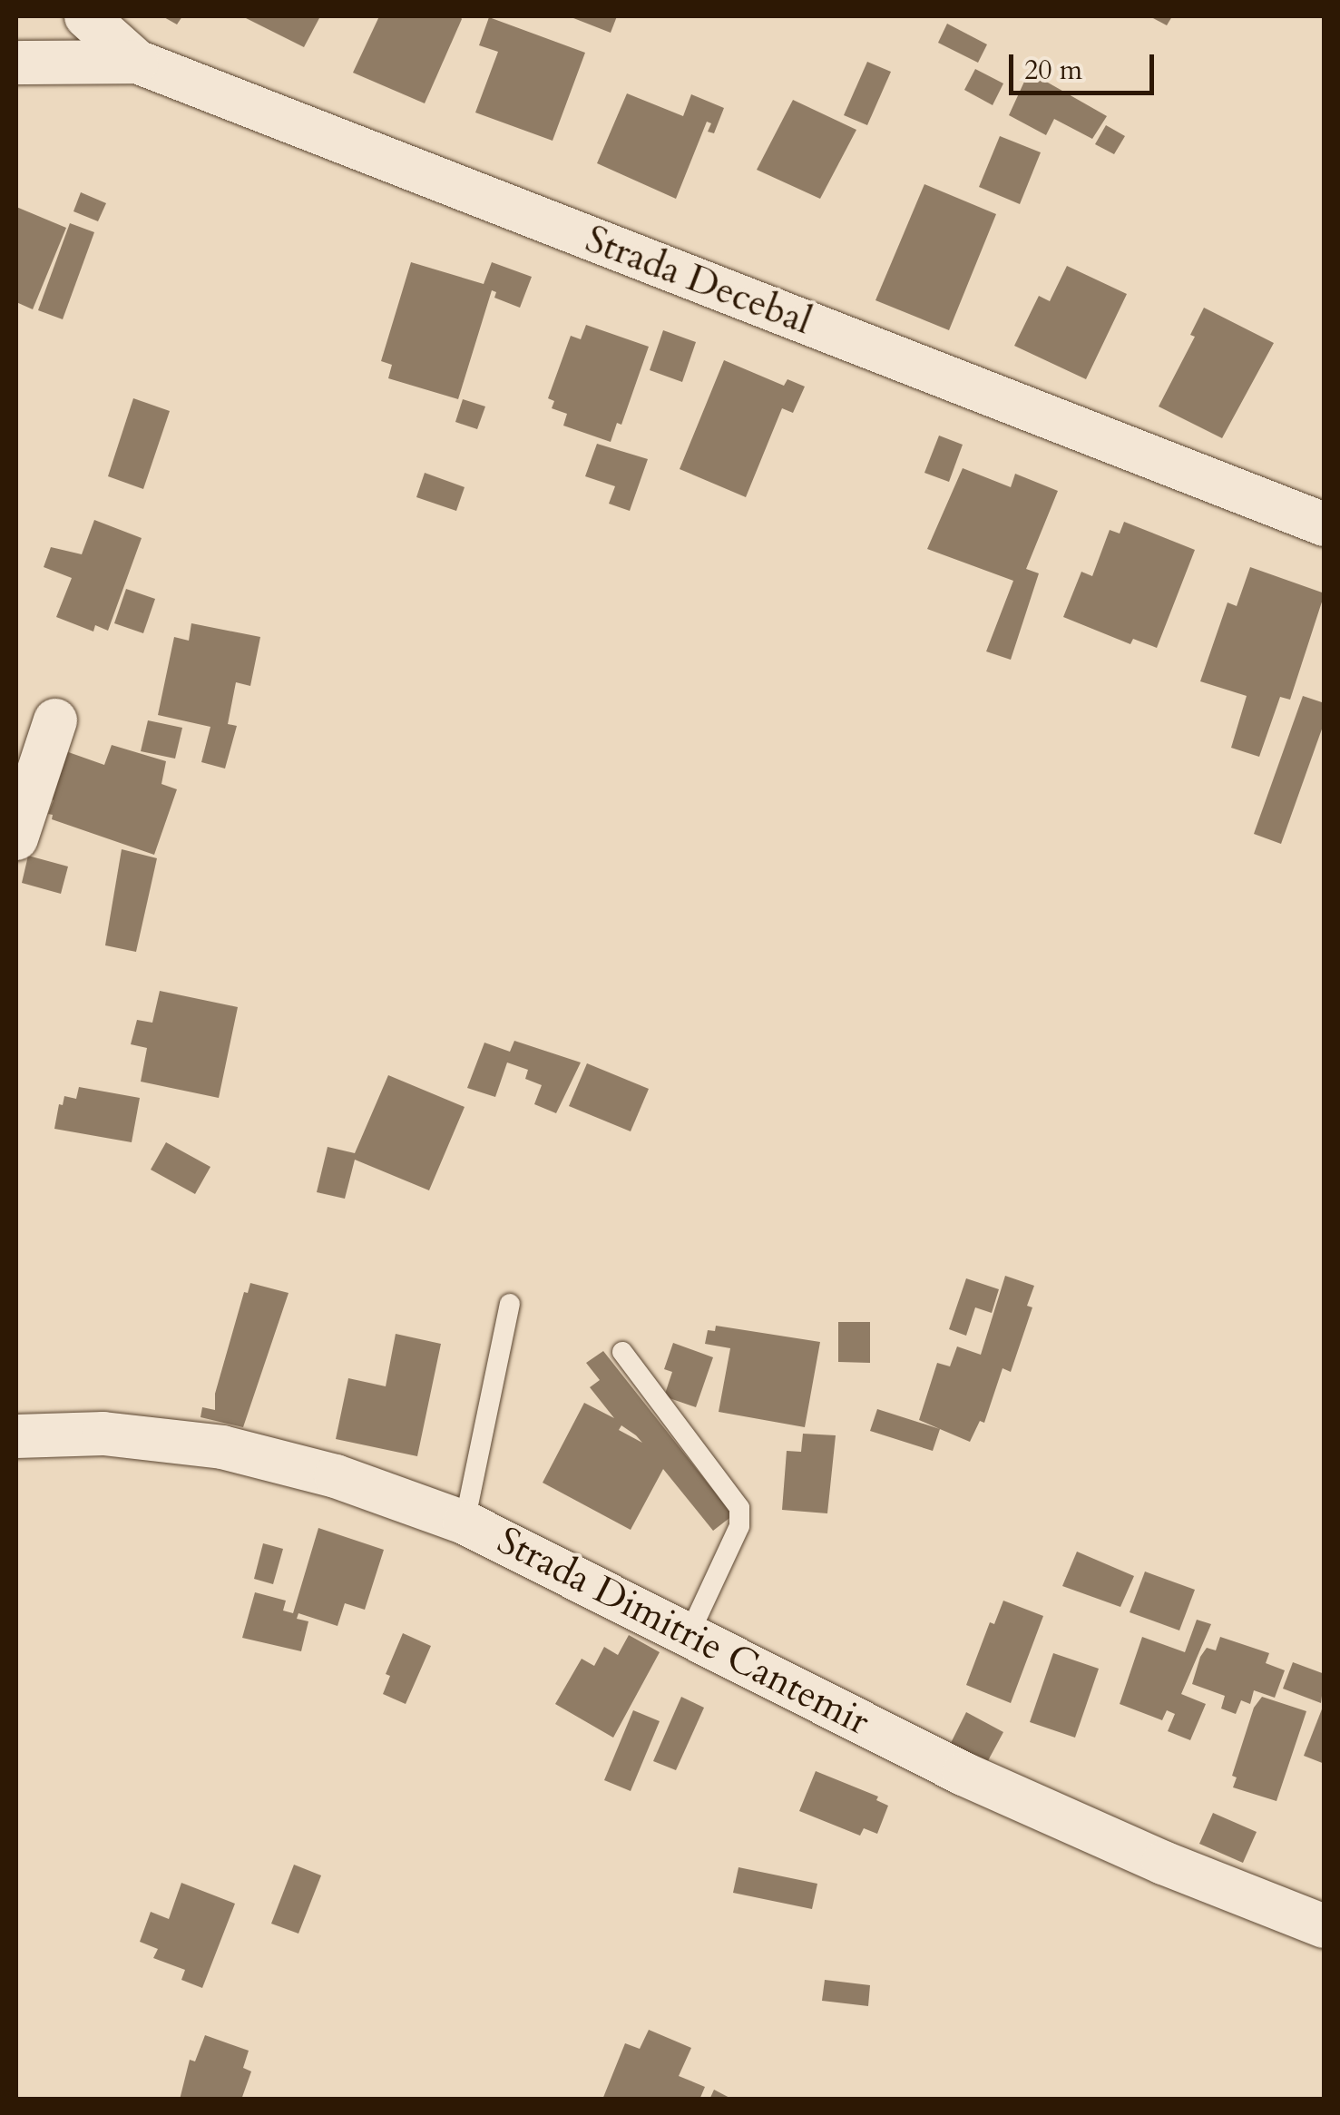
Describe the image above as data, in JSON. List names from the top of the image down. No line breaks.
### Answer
{"streets":{"street":["Strada Decebal","Strada Dimitrie Cantemir"]},"scale_bar":"20 m"}
